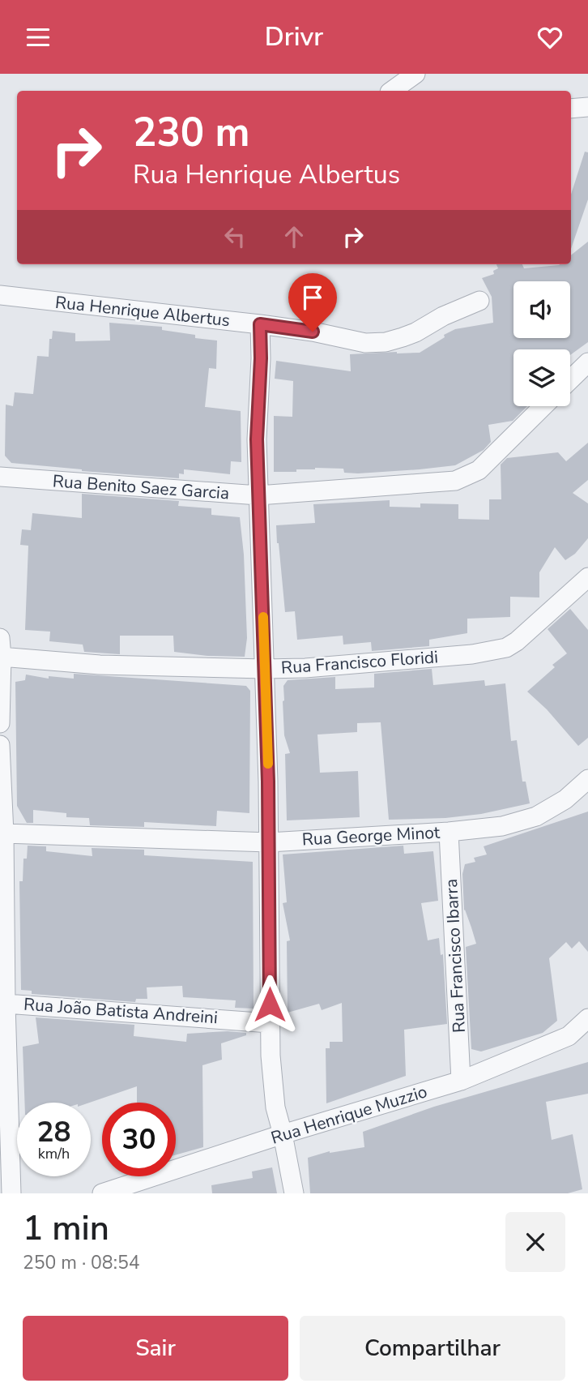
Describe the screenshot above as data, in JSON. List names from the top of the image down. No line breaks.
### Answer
{"streets":{"street":["Rua Henrique Albertus","Rua Benito Saez Garcia","Rua Francisco Floridi","Rua George Minot","Rua Francisco Ibarra","Rua João Batista Andreini","Rua Henrique Muzzio"]},"crossings":[["Rua George Minot","Rua Francisco Ibarra"],["Rua Francisco Ibarra","Rua Henrique Muzzio"]],"page":{"header":"Drivr","turn":["230 m","Rua Henrique Albertus"],"speed":"28 km/h","limit":"30","heading":["1 min","250 m · 08:54"],"buttons":["Sair","Compartilhar"]}}
